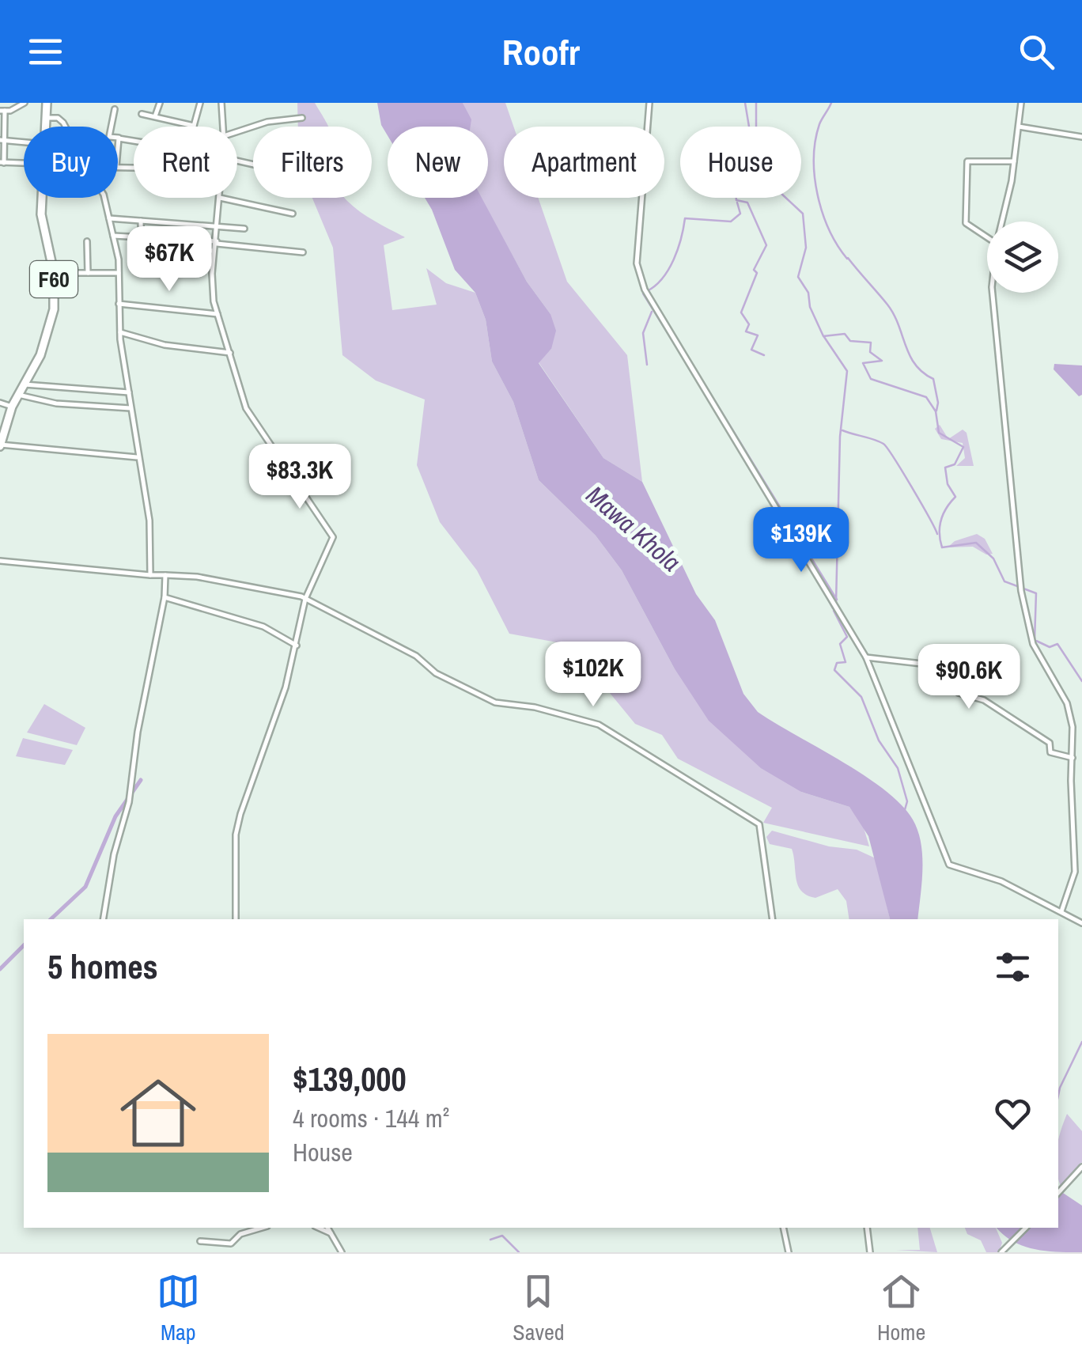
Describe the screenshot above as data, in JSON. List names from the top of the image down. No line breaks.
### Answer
{"streets":{"main road":["F60"]},"water":["Mawa Khola"],"page":{"header":"Roofr","chip":["Buy","Rent","Filters","New","Apartment","House"],"price":["$67K","$83.3K","$139K","$102K","$90.6K"],"heading":"5 homes","list":[{"name":"$139,000","note":"4 rooms · 144 m² · House"}],"tabs":["Map","Saved","Home"]}}
